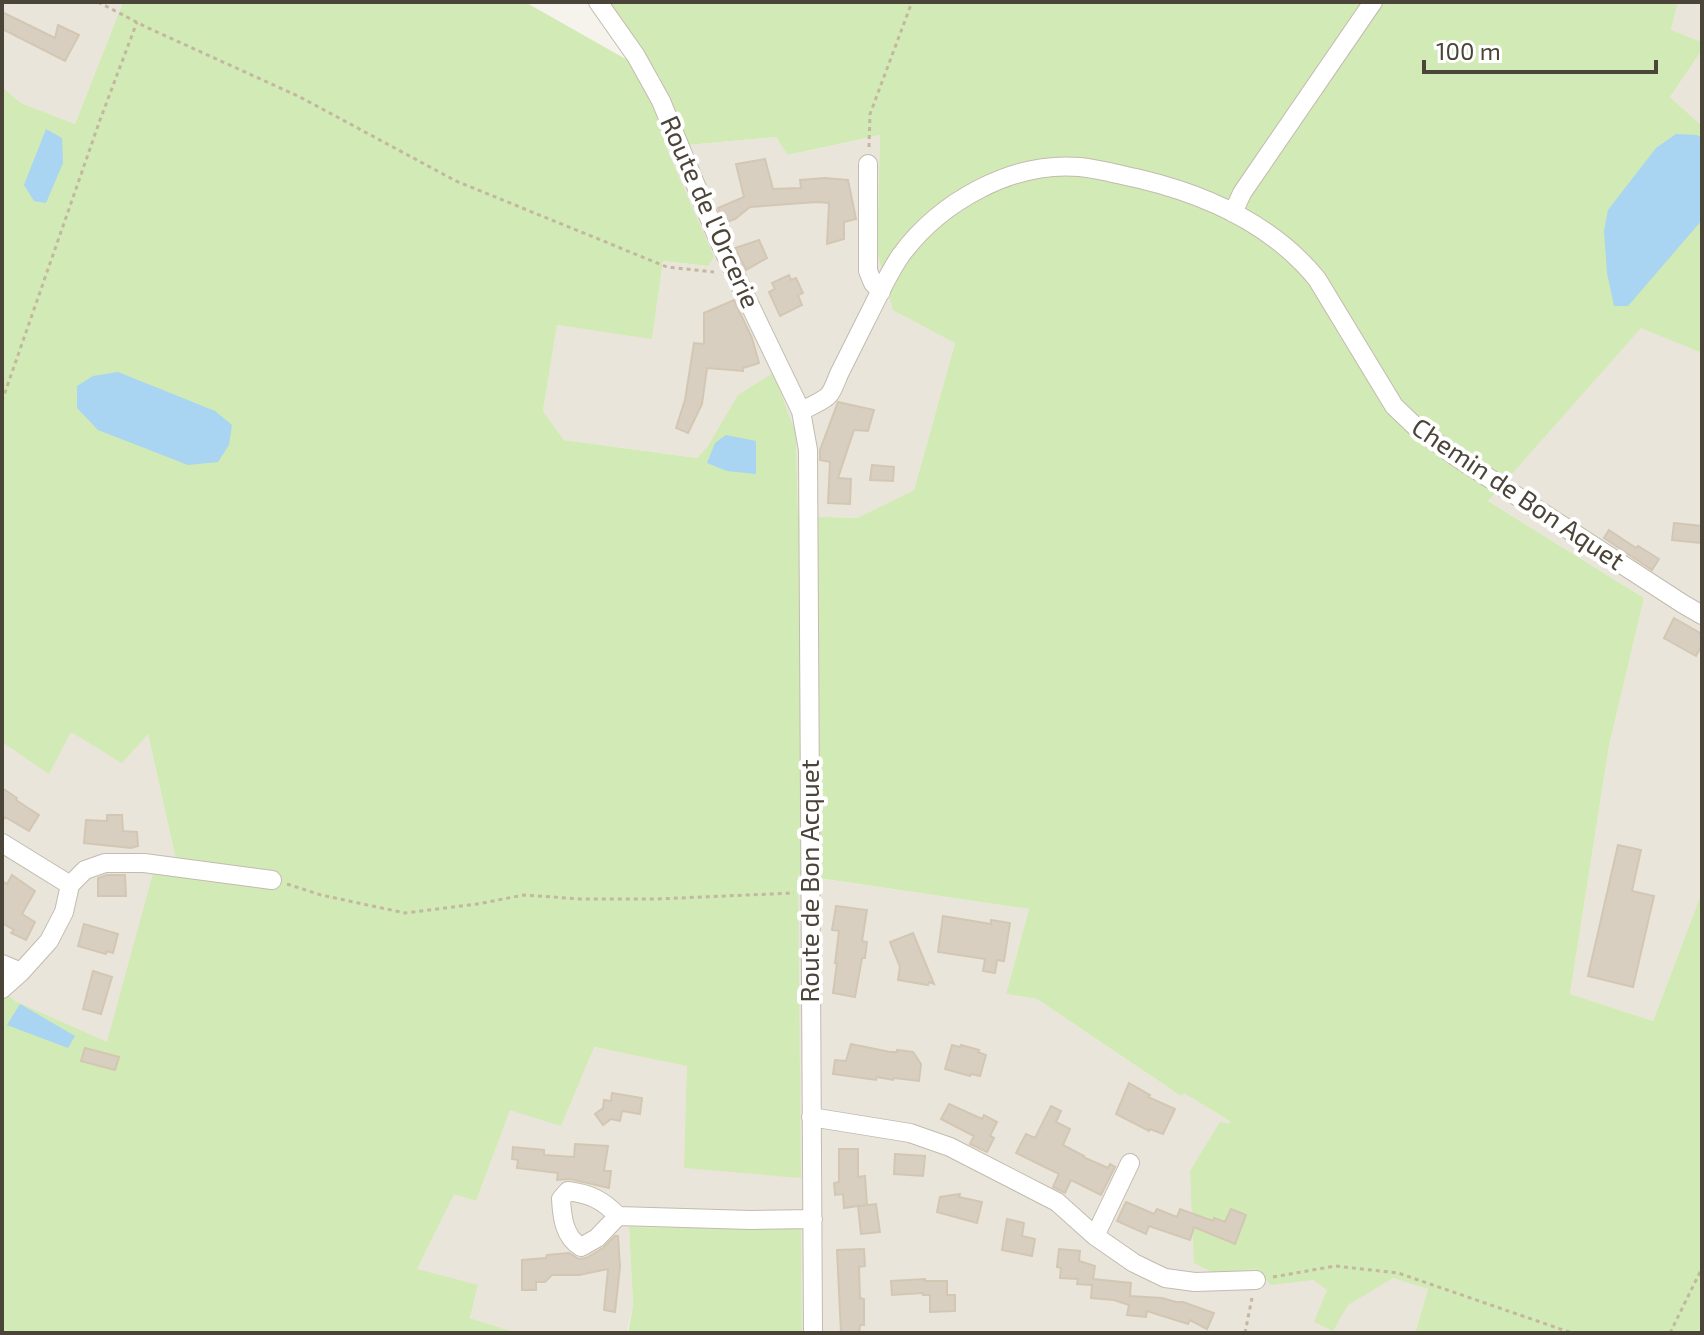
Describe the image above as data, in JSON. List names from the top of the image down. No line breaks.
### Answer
{"streets":{"street":["Route de l'Orcerie","Chemin de Bon Aquet","Route de Bon Acquet"]},"crossings":[["Route de l'Orcerie","Chemin de Bon Aquet"],["Route de l'Orcerie","Route de Bon Acquet"],["Chemin de Bon Aquet","Route de Bon Acquet"]],"scale_bar":"100 m"}
